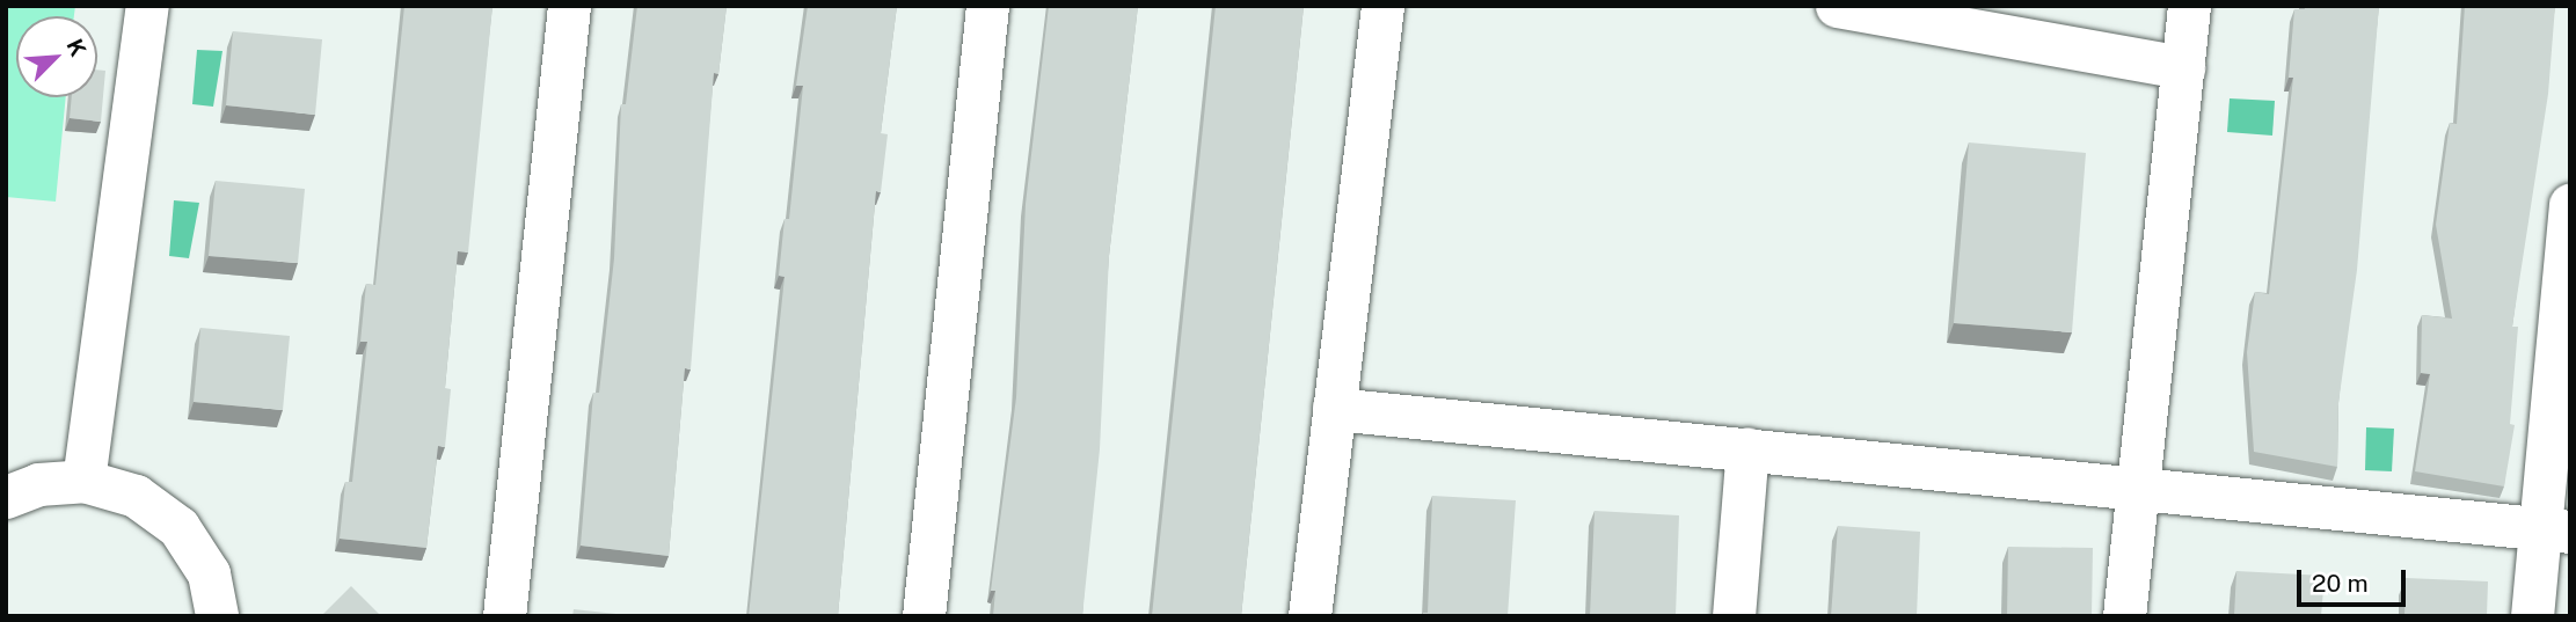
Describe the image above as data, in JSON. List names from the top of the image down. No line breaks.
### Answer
{"scale_bar":"20 m","north":"top right"}
